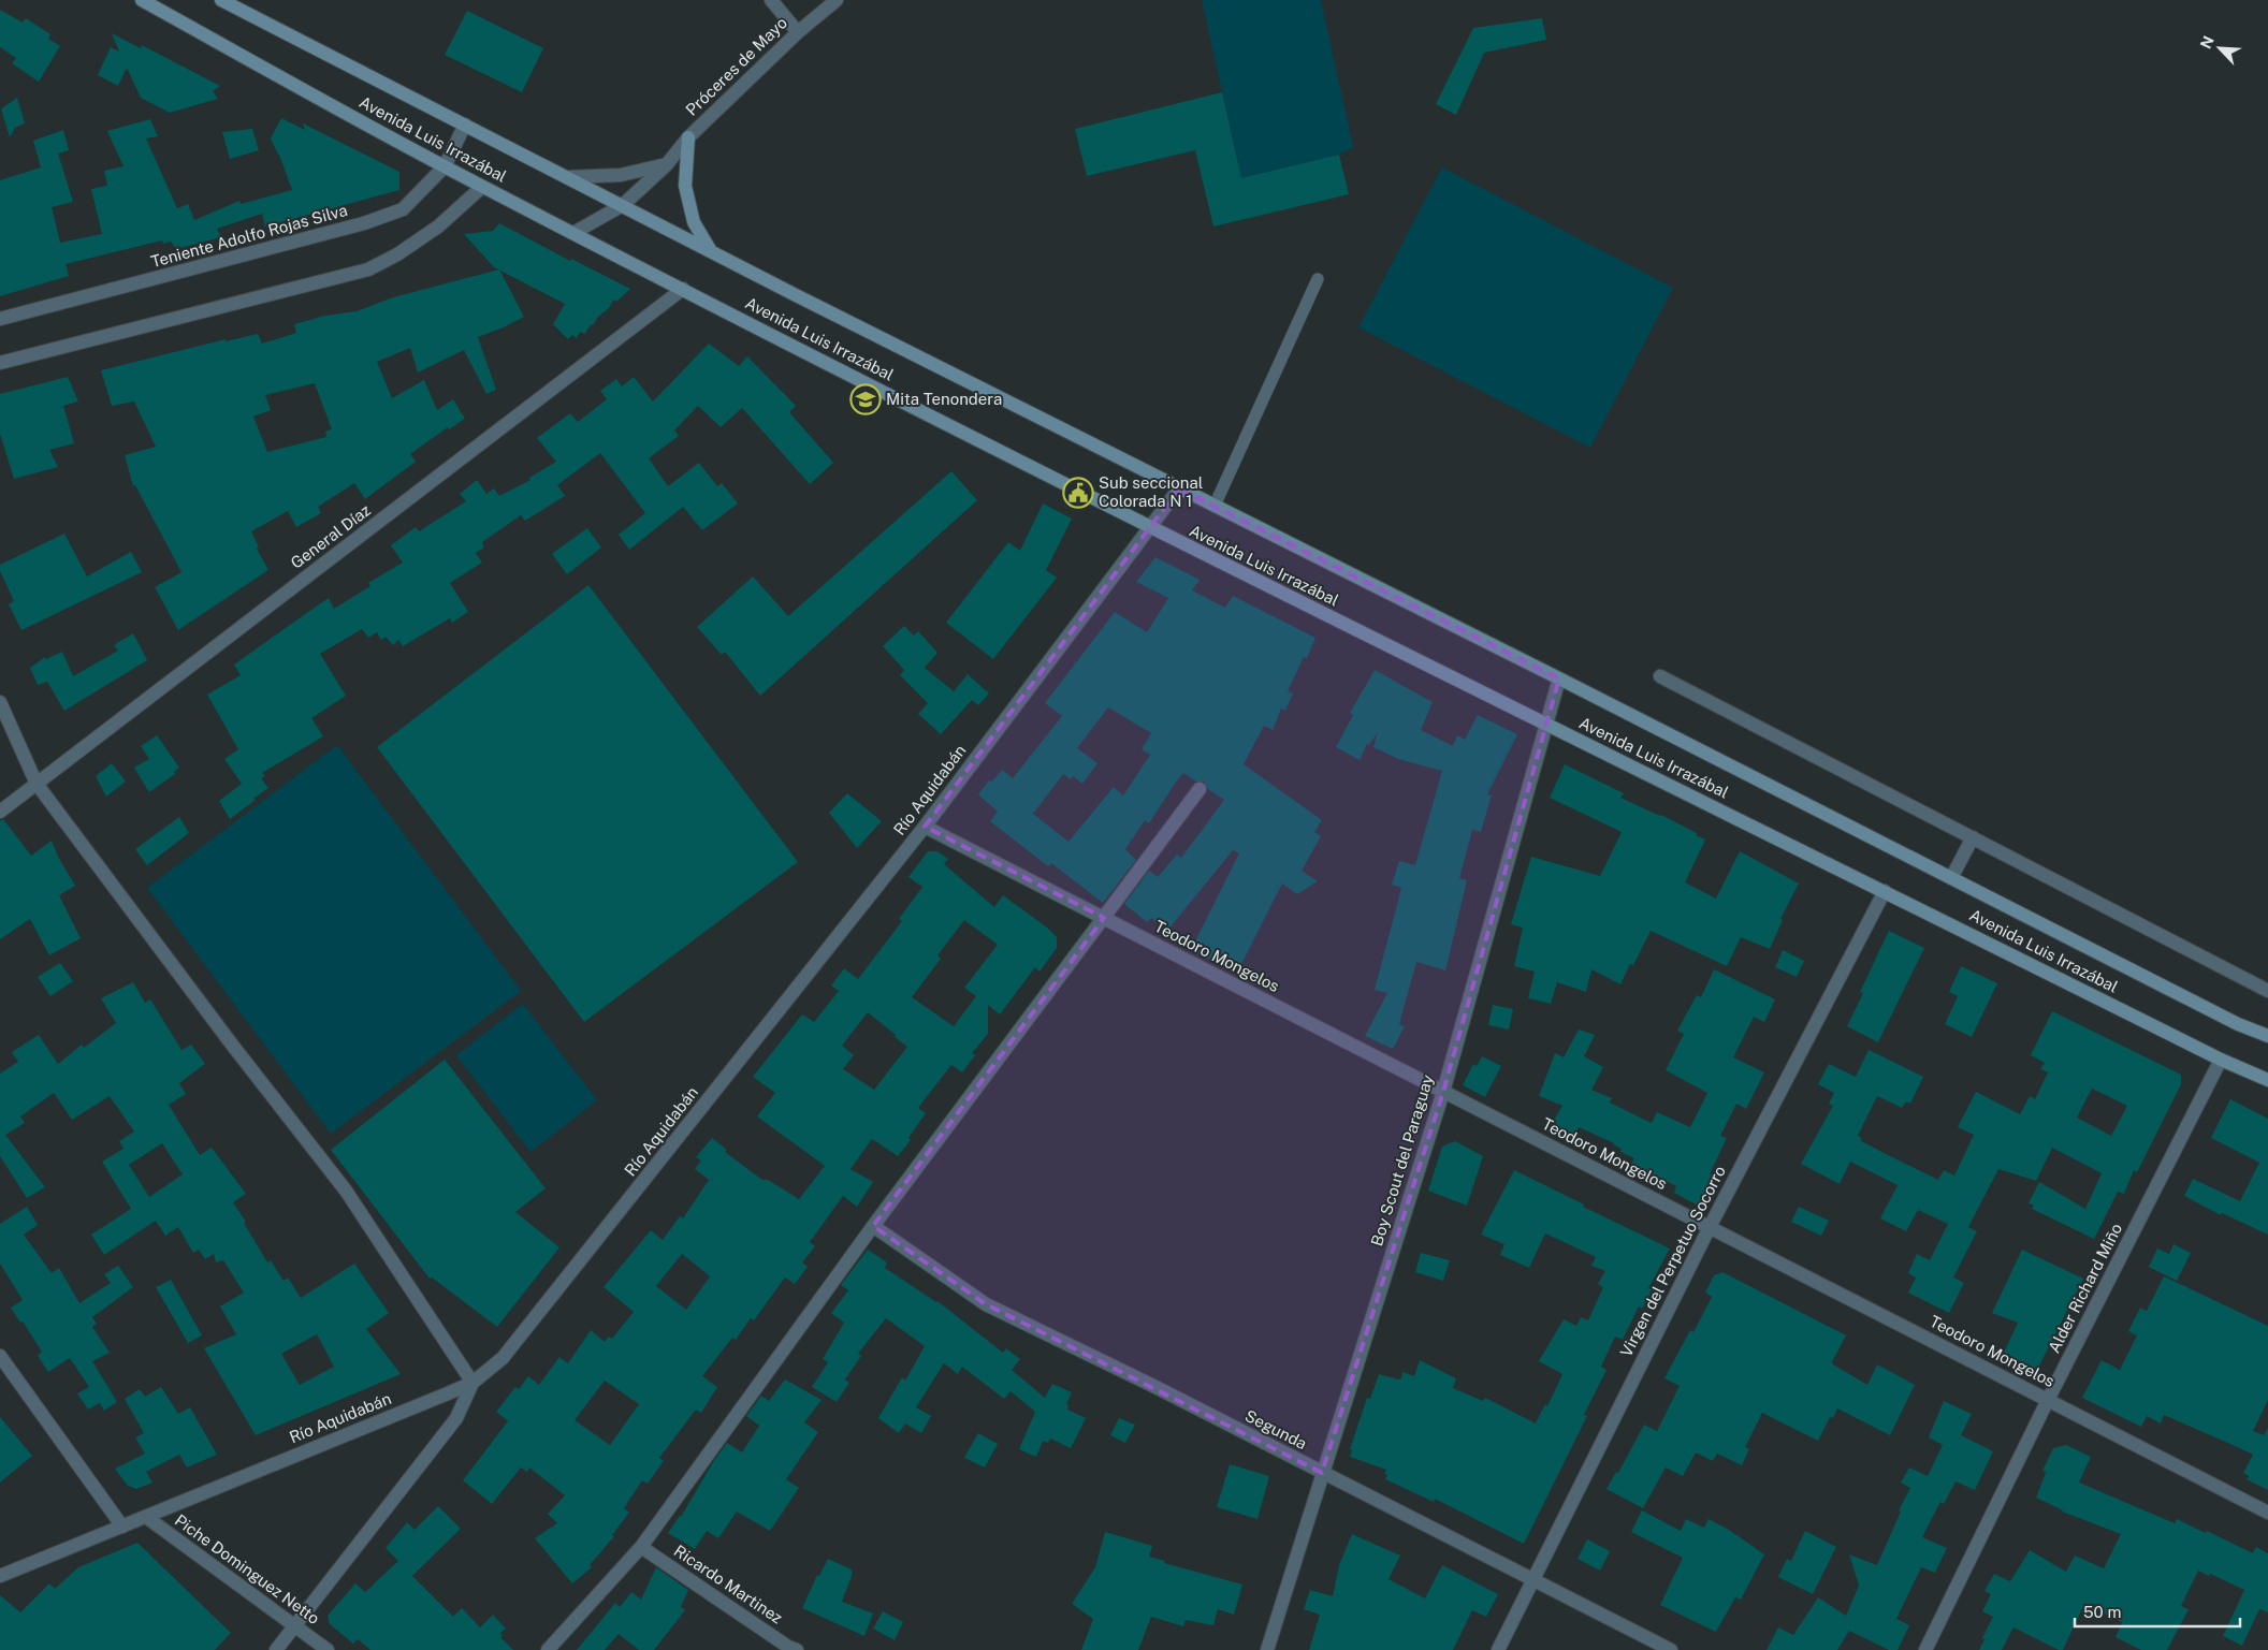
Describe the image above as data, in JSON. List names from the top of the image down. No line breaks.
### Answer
{"streets":{"main road":["Avenida Luis Irrazábal"],"street":["Próceres de Mayo","Teniente Adolfo Rojas Silva","General Díaz","Río Aquidabán","Teodoro Mongelos","Boy Scout del Paraguay","Virgen del Perpetuo Socorro","Alder Richard Miño","Segunda","Piche Dominguez Netto","Ricardo Martinez"]},"crossings":[["Próceres de Mayo","Avenida Luis Irrazábal"],["Avenida Luis Irrazábal","Teniente Adolfo Rojas Silva"],["Avenida Luis Irrazábal","General Díaz"],["Avenida Luis Irrazábal","Río Aquidabán"],["Avenida Luis Irrazábal","Boy Scout del Paraguay"],["Avenida Luis Irrazábal","Virgen del Perpetuo Socorro"],["Avenida Luis Irrazábal","Alder Richard Miño"],["Río Aquidabán","Teodoro Mongelos"],["Río Aquidabán","Piche Dominguez Netto"],["Teodoro Mongelos","Boy Scout del Paraguay"],["Teodoro Mongelos","Virgen del Perpetuo Socorro"],["Teodoro Mongelos","Alder Richard Miño"],["Boy Scout del Paraguay","Segunda"],["Virgen del Perpetuo Socorro","Segunda"]],"places":{"school or university":["Mita Tenondera"],"public building":["Sub seccional Colorada N 1"]},"scale_bar":"50 m","north":"top left"}
